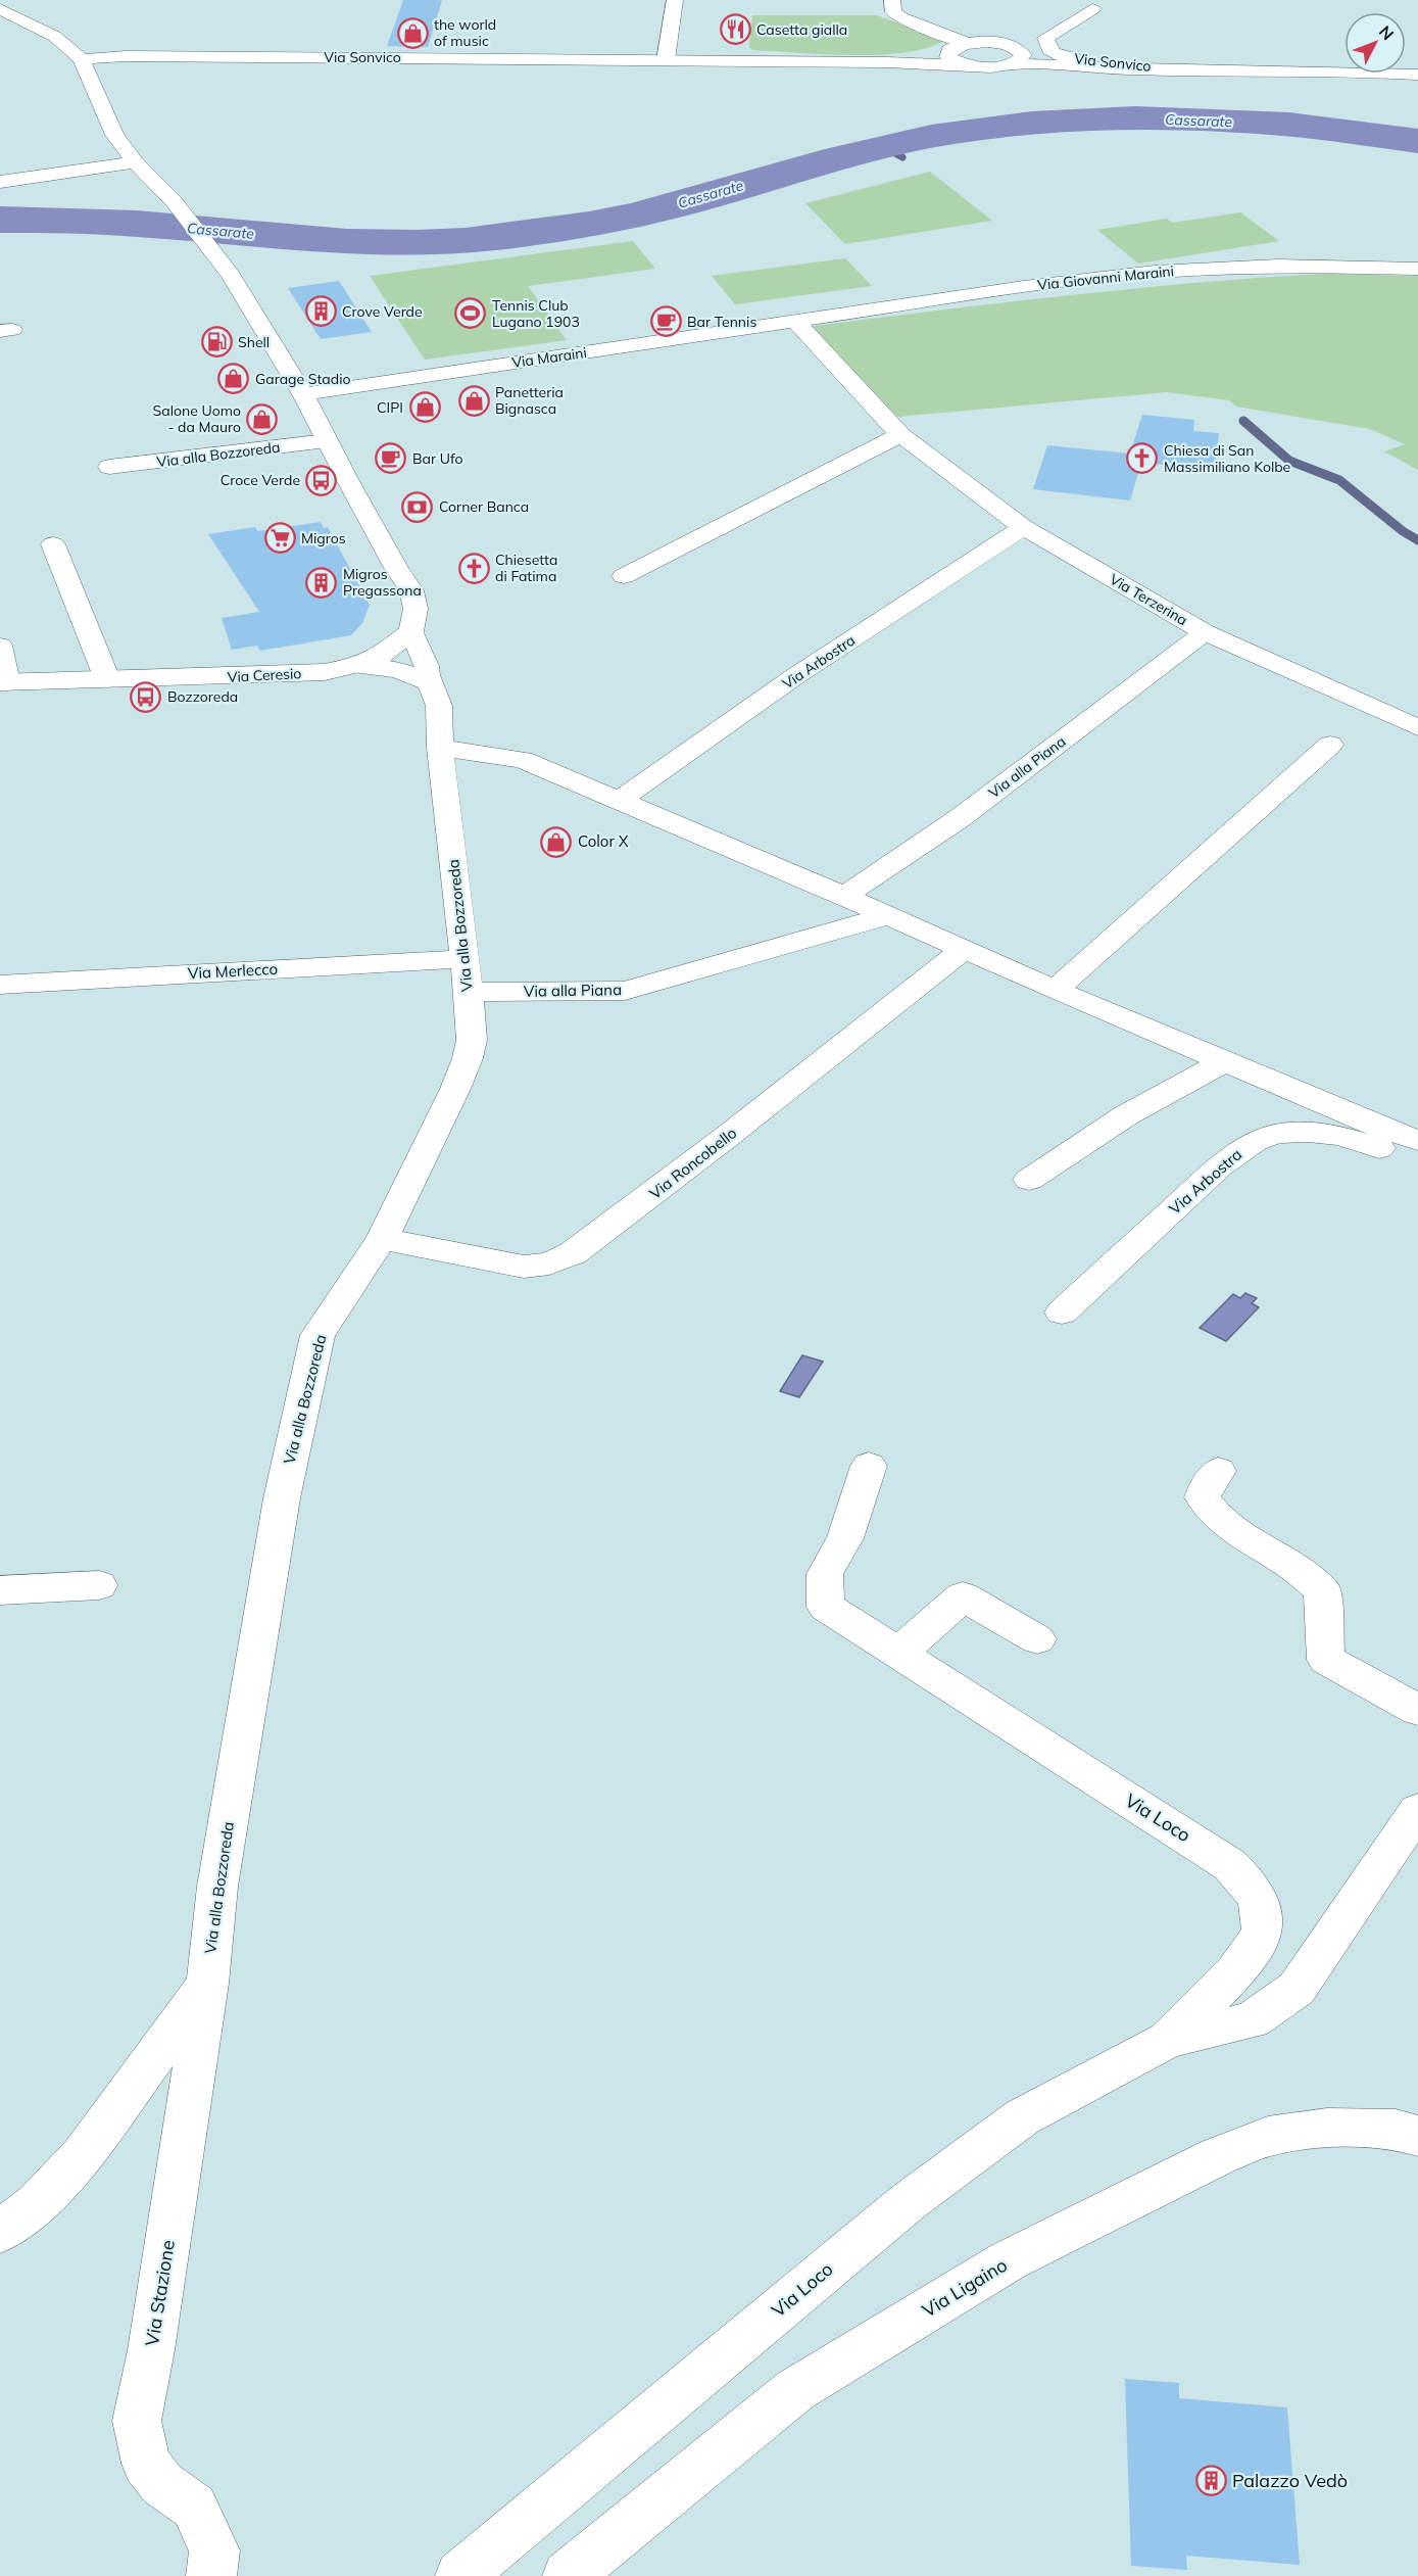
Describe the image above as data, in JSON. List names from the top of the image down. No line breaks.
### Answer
{"streets":{"street":["Via Sonvico","Via Giovanni Maraini","Via Maraini","Via alla Bozzoreda","Via Terzerina","Via Arbostra","Via Ceresio","Via alla Piana","Via Merlecco","Via Roncobello","Via Loco","Via Ligaino","Via Stazione"]},"crossings":[["Via Sonvico","Via alla Bozzoreda"],["Via Giovanni Maraini","Via Maraini"],["Via Giovanni Maraini","Via Terzerina"],["Via Maraini","Via alla Bozzoreda"],["Via Maraini","Via Terzerina"],["Via alla Bozzoreda","Via Ceresio"],["Via alla Bozzoreda","Via alla Piana"],["Via alla Bozzoreda","Via Merlecco"],["Via alla Bozzoreda","Via Roncobello"],["Via alla Bozzoreda","Via Stazione"],["Via Terzerina","Via Arbostra"],["Via Terzerina","Via alla Piana"]],"water":["Cassarate"],"places":{"restaurant":["Casetta gialla"],"shop":["the world of music","Garage Stadio","Panetteria Bignasca","CIPI","Salone Uomo - da Mauro","Color X"],"building":["Crove Verde","Migros Pregassona","Palazzo Vedò"],"sports":["Tennis Club Lugano 1903"],"cafe":["Bar Tennis","Bar Ufo"],"fuel station":["Shell"],"church":["Chiesa di San Massimiliano Kolbe","Chiesetta di Fatima"],"bus stop":["Croce Verde","Bozzoreda"],"bank":["Corner Banca"],"supermarket":["Migros"]},"north":"top right"}
